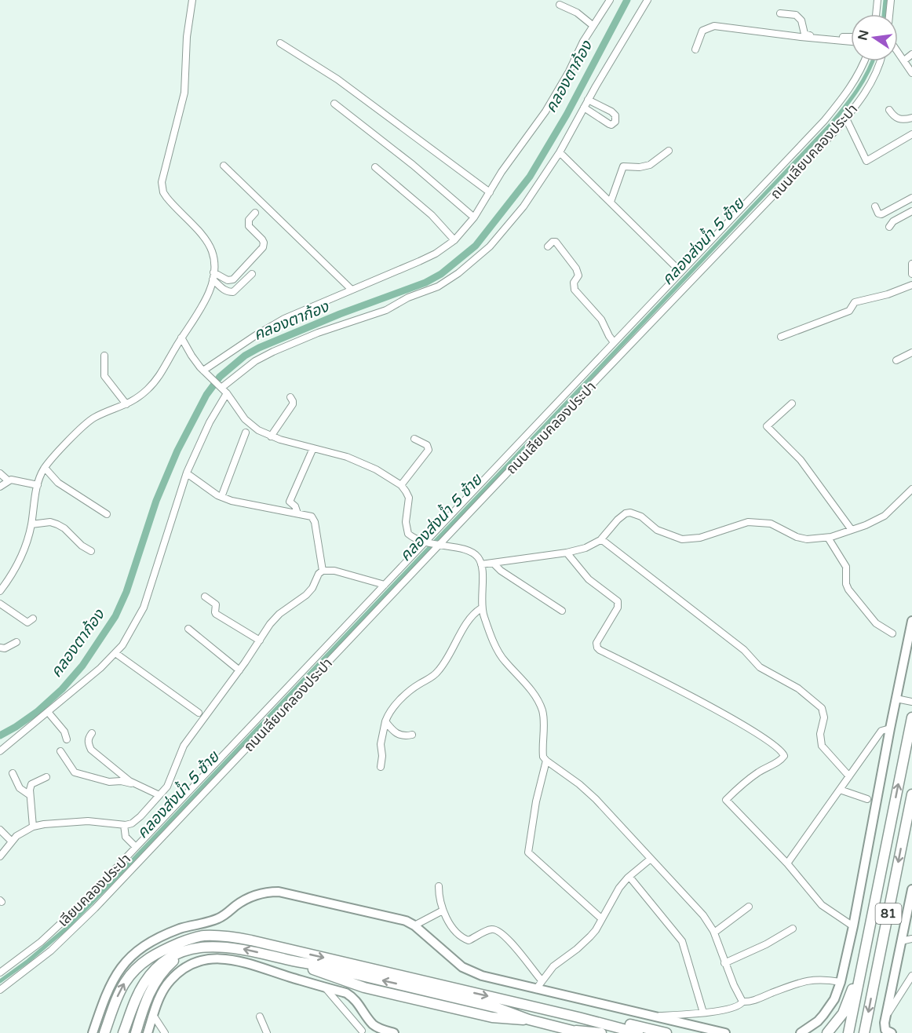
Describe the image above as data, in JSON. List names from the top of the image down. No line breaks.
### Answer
{"streets":{"highway":["81"],"street":["ถนนเลียบคลองประปา","เลียบคลองประปา"]},"water":["คลองตาก้อง","คลองส่งน้ำ 5 ซ้าย"],"north":"left"}
